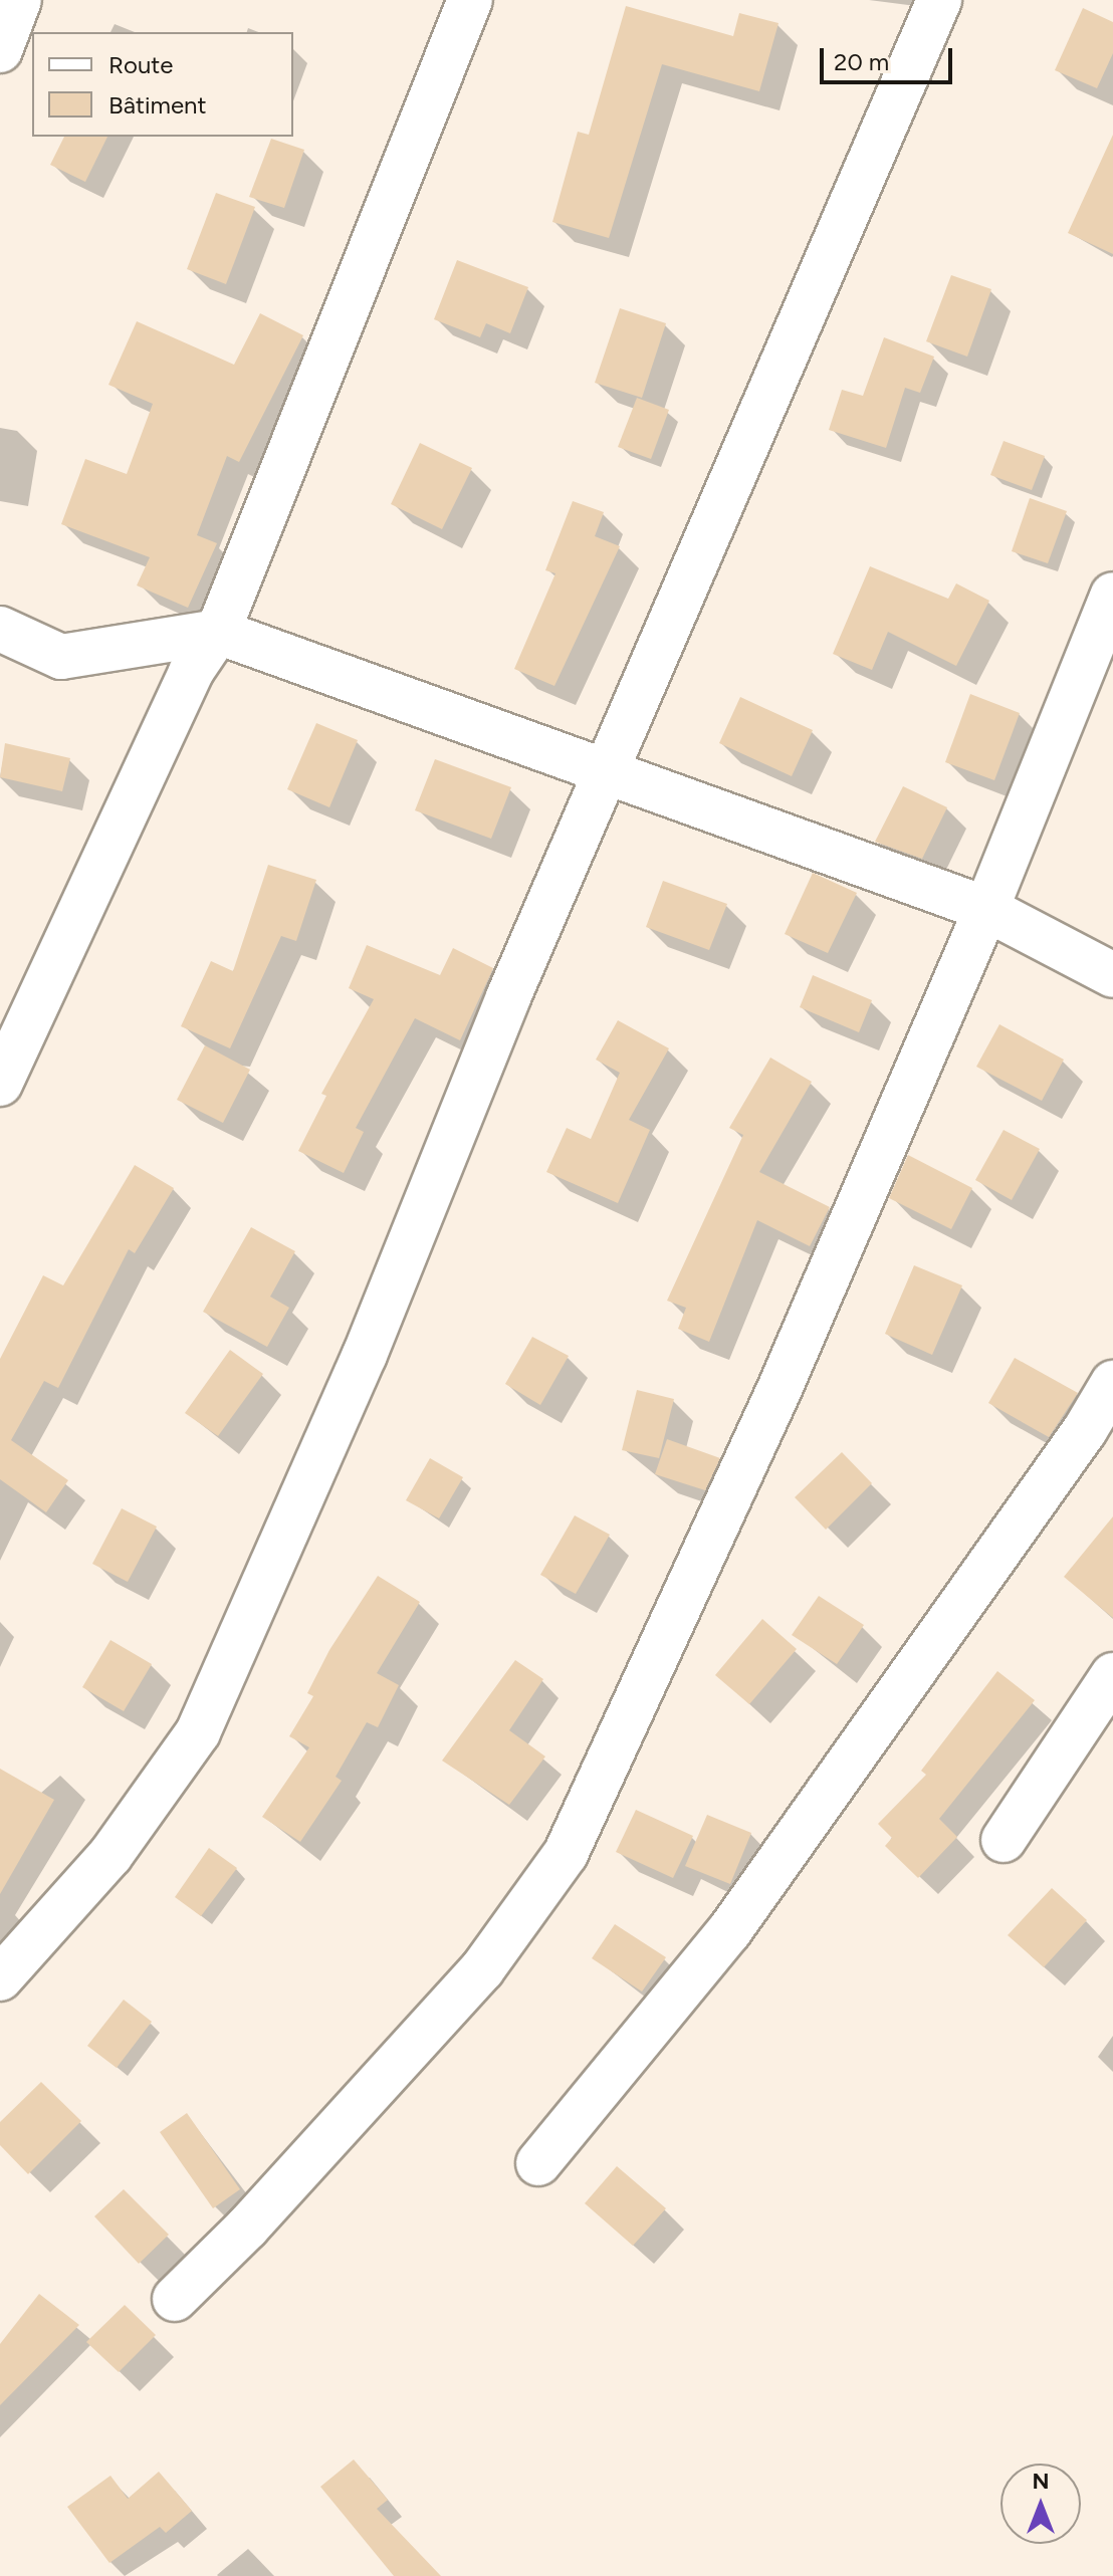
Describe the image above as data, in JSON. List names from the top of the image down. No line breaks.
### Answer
{"legend":["Route","Bâtiment"],"scale_bar":"20 m","north":"top"}
